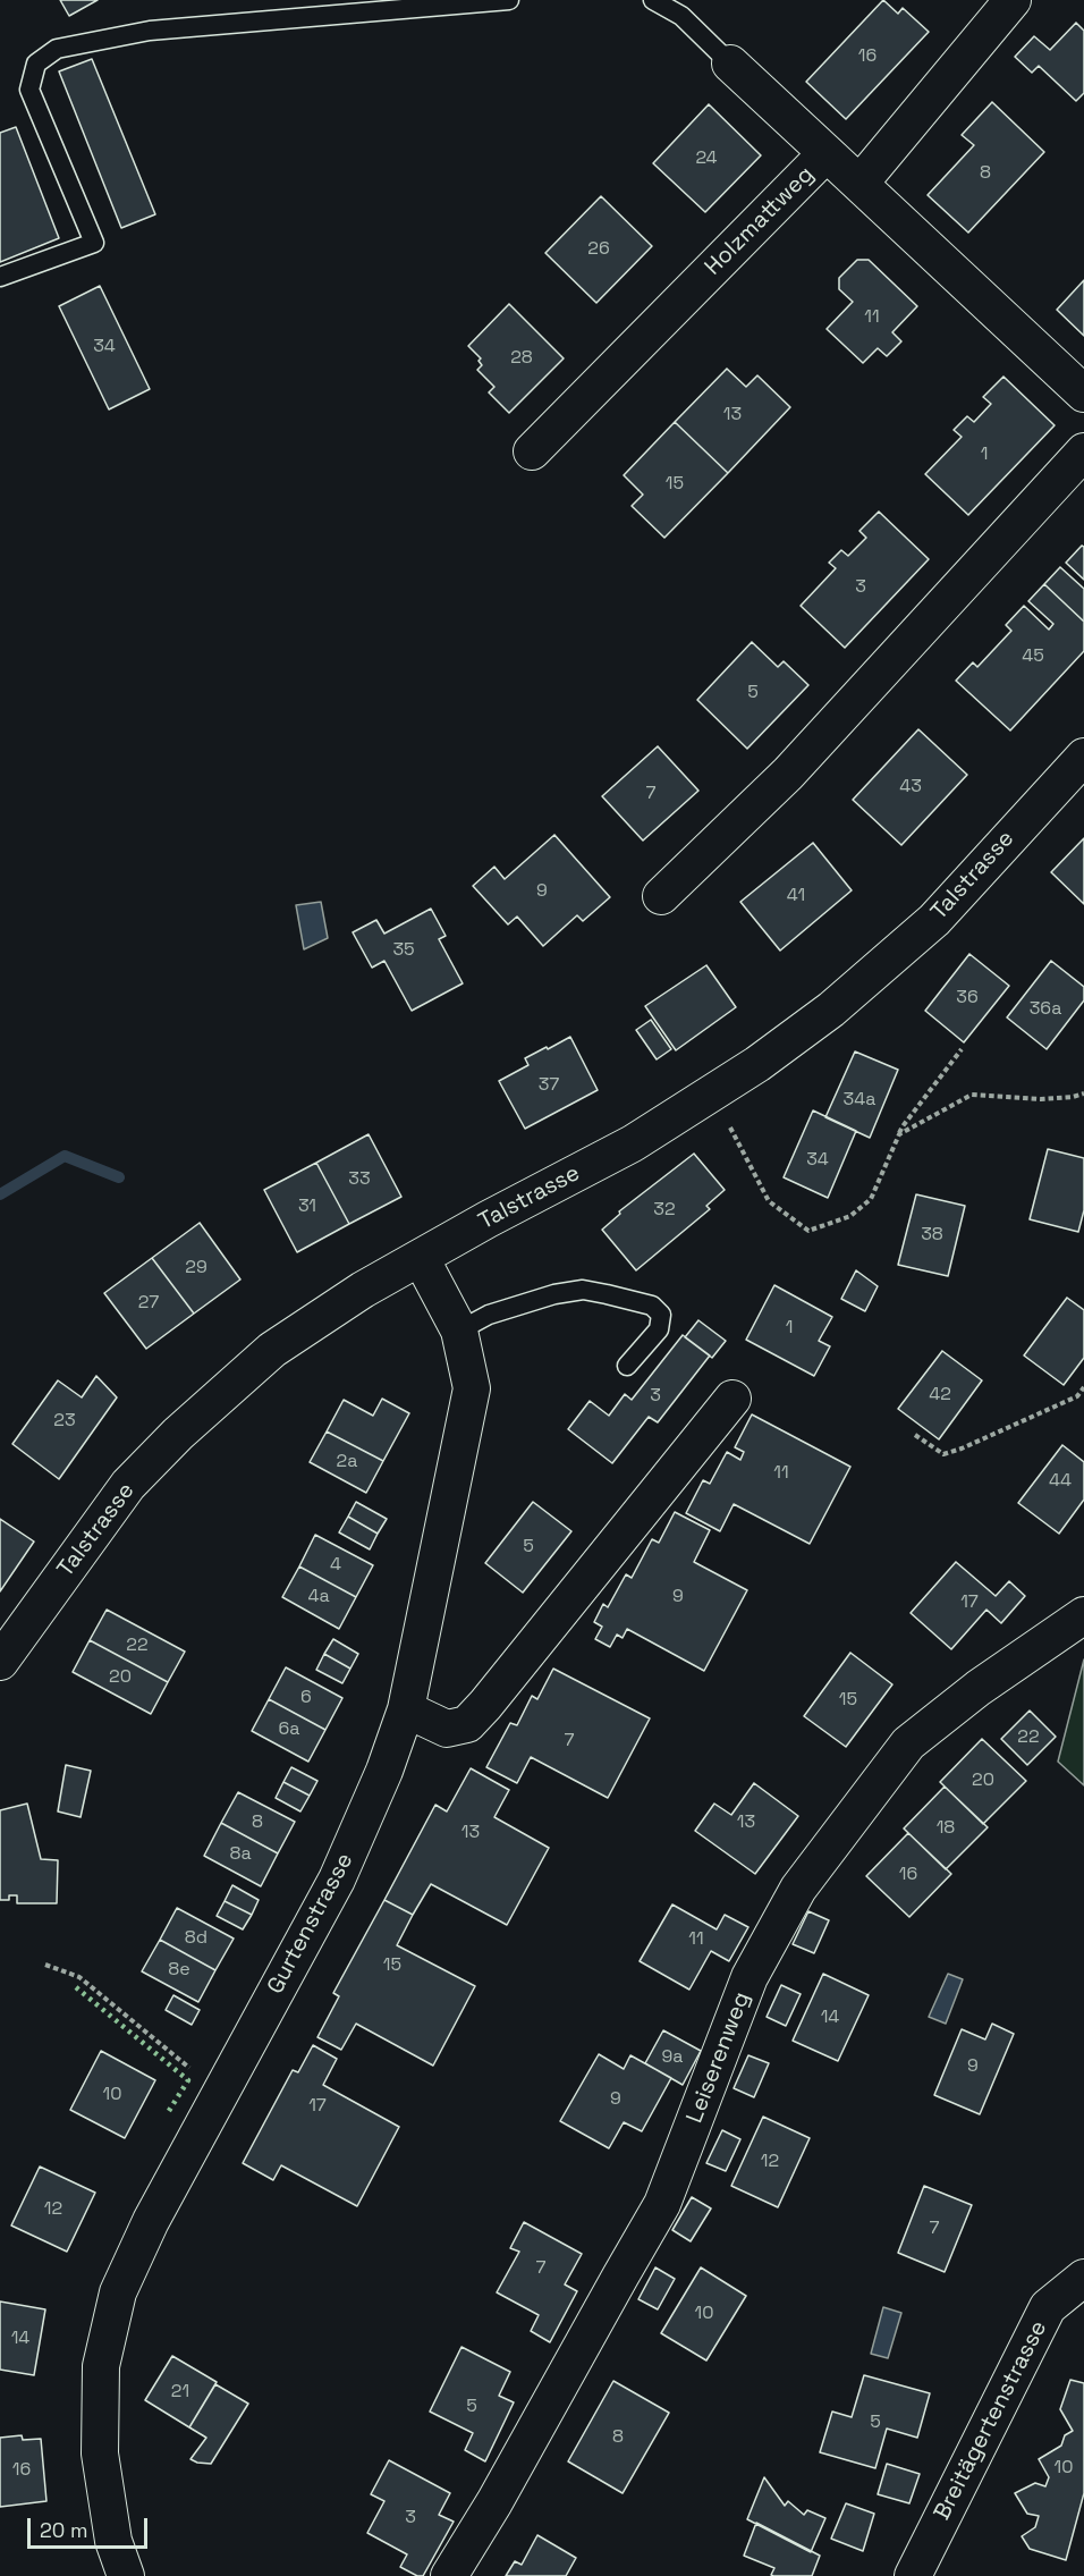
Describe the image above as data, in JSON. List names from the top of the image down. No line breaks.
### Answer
{"streets":{"street":["Holzmattweg","Talstrasse","Gurtenstrasse","Leiserenweg","Breitägertenstrasse"]},"crossings":[["Talstrasse","Gurtenstrasse"]],"house_numbers":["16","24","8","26","11","34","28","13","1","15","3","45","5","43","7","9","41","35","36","36a","37","34a","34","33","31","32","38","29","27","1","42","3","23","2a","11","44","5","4","4a","9","17","22","20","6","15","6a","22","7","20","8","13","18","13","8a","16","8d","11","15","8e","14","9a","9","10","9","17","12","12","7","7","10","14","21","5","5","8","10","16","3"],"scale_bar":"20 m"}
